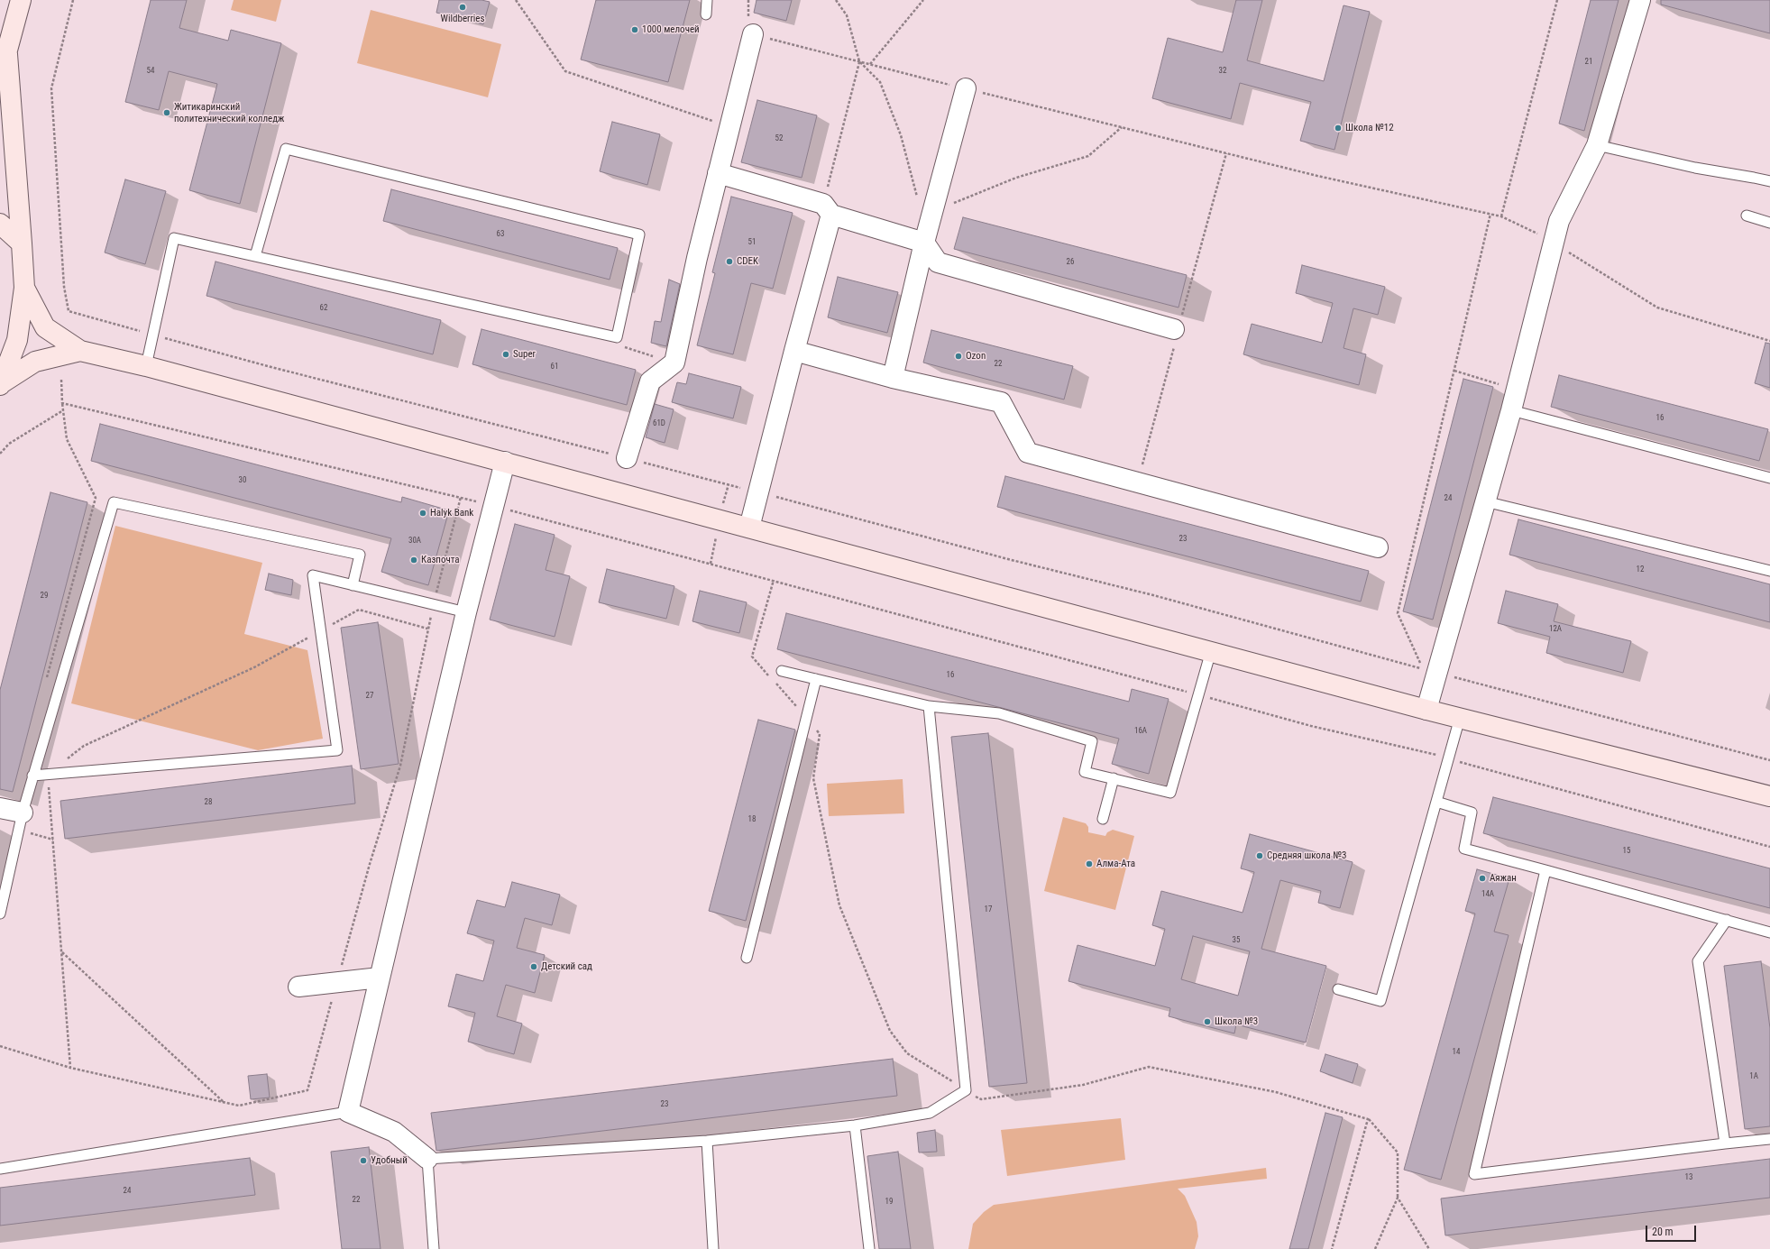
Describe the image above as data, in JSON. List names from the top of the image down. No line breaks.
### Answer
{"places":["Wildberries","1000 мелочей","Житикаринский политехнический колледж","Школа №12","CDEK","Super","Ozon","Halyk Bank","Казпочта","Средняя школа №3","Алма-Ата","Аяжан","Детский сад","Школа №3","Удобный"],"house_numbers":["21","54","32","52","63","51","26","62","22","61","16","61D","30","24","23","30А","12","29","12А","16","27","16А","28","18","15","14А","17","35","14","1А","23","13","24","22","19"],"scale_bar":"20 m"}
